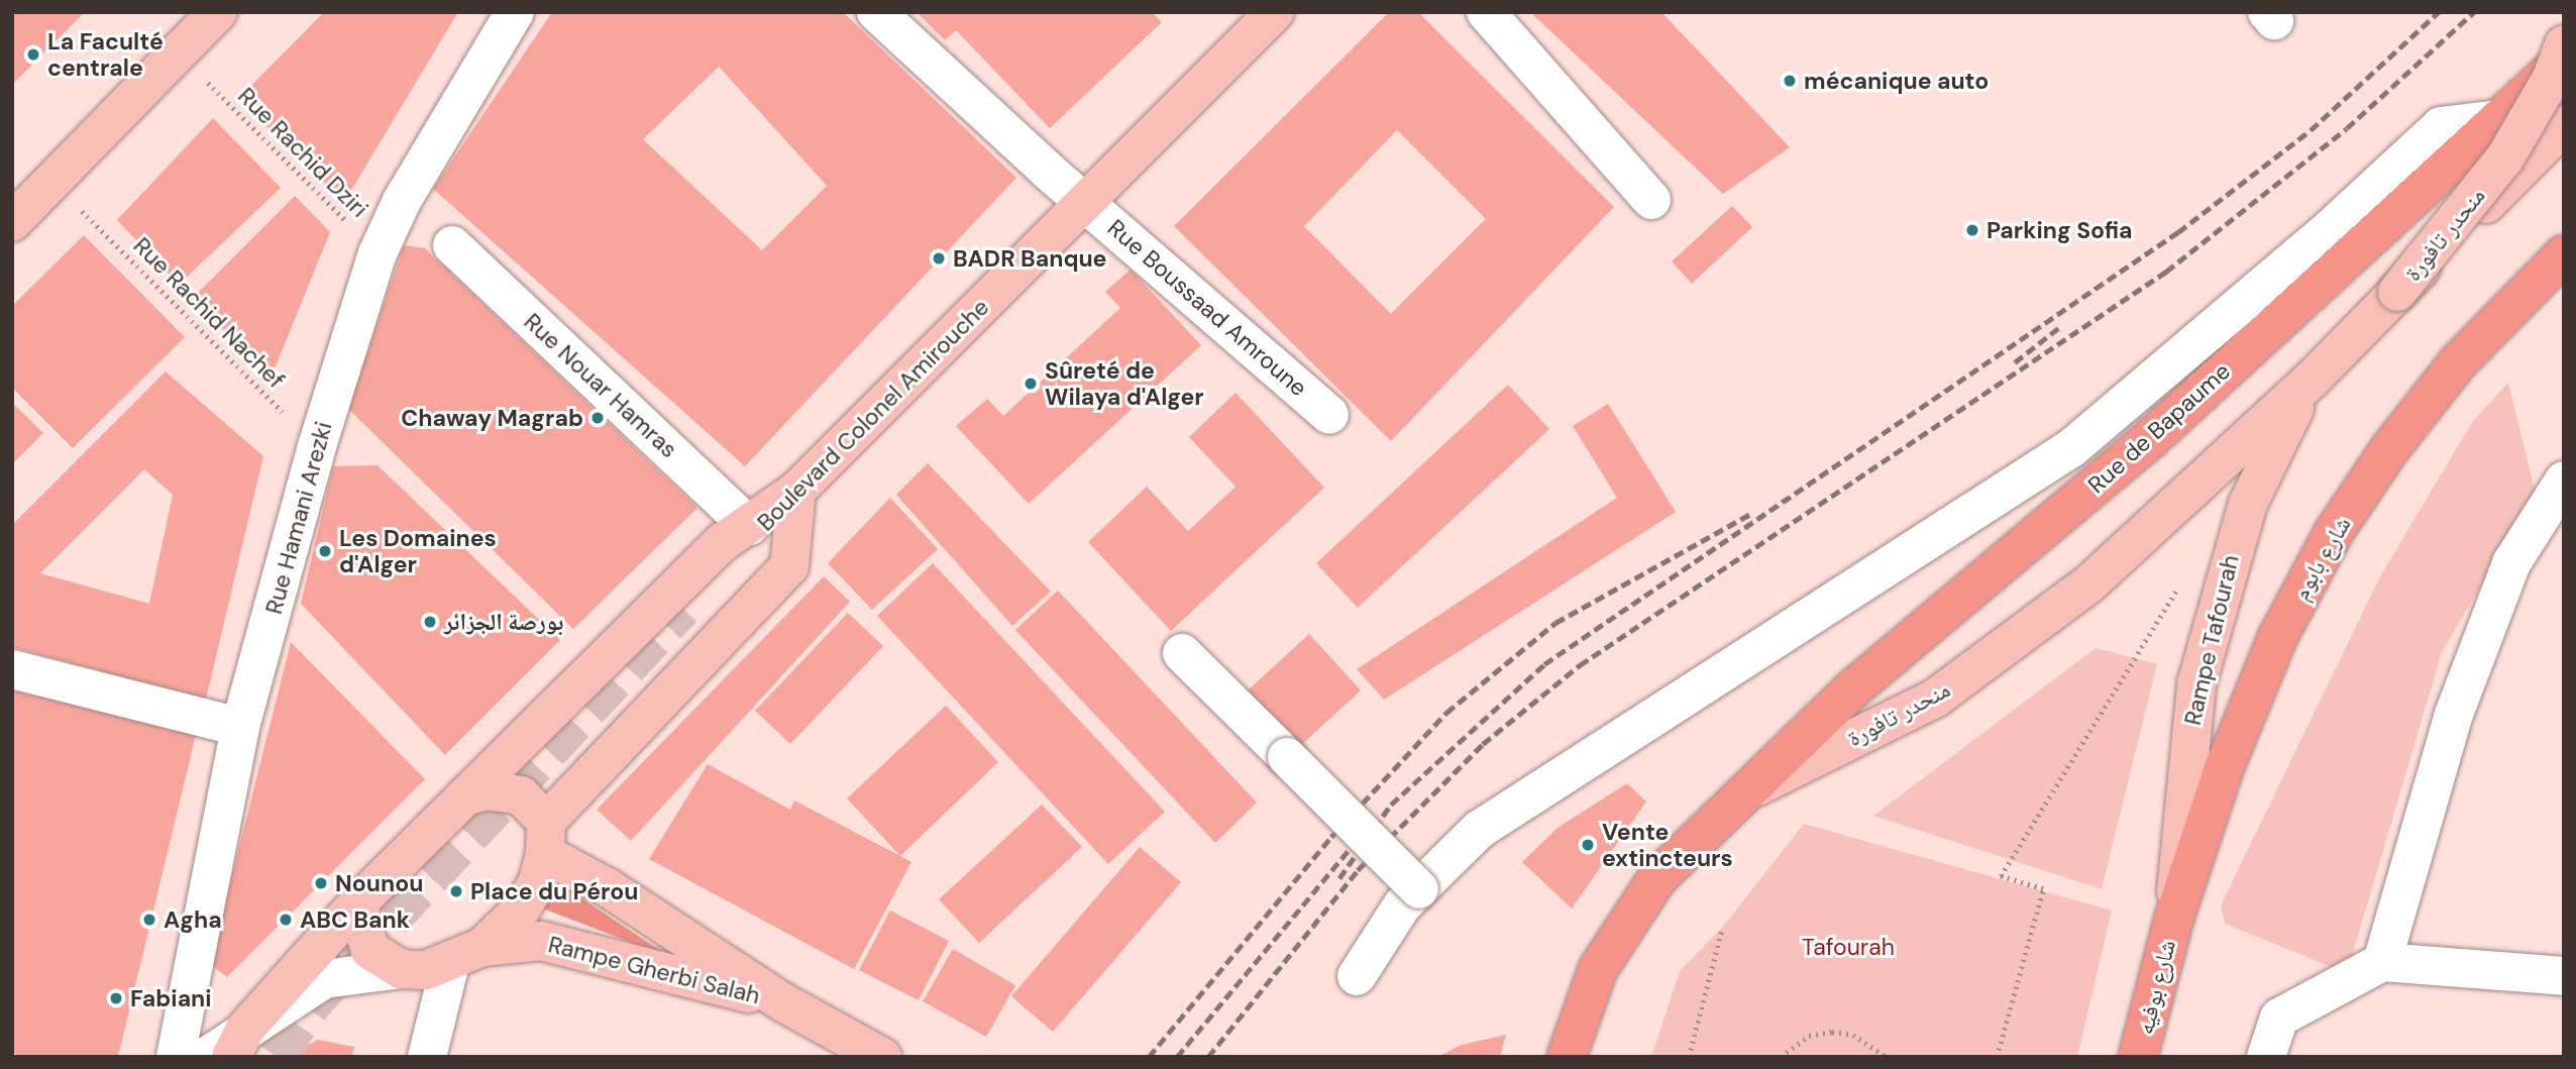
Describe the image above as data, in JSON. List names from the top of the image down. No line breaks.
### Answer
{"streets":{"highway":["Rue de Bapaume","شارع بابوم","شارع بوفيه"],"main road":["منحدر تافورة","Boulevard Colonel Amirouche","Rampe Tafourah","Rampe Gherbi Salah"],"street":["Rue Boussaad Amroune","Rue Nouar Hamras","Rue Hamani Arezki"],"path":["Rue Rachid Dziri","Rue Rachid Nachef"]},"crossings":[["Rue Rachid Dziri","Rue Hamani Arezki"],["منحدر تافورة","Rue de Bapaume"],["منحدر تافورة","Rampe Tafourah"],["Rue Boussaad Amroune","Boulevard Colonel Amirouche"],["Rue Rachid Nachef","Rue Hamani Arezki"],["شارع بابوم","Rampe Tafourah"],["شارع بابوم","شارع بوفيه"],["Rampe Tafourah","شارع بوفيه"]],"parks":["Tafourah"],"places":["La Faculté centrale","mécanique auto","Parking Sofia","BADR Banque","Sûreté de Wilaya d'Alger","Chaway Magrab","Les Domaines d'Alger","بورصة الجزائر","Vente extincteurs","Nounou","Place du Pérou","Agha","ABC Bank","Fabiani"]}
